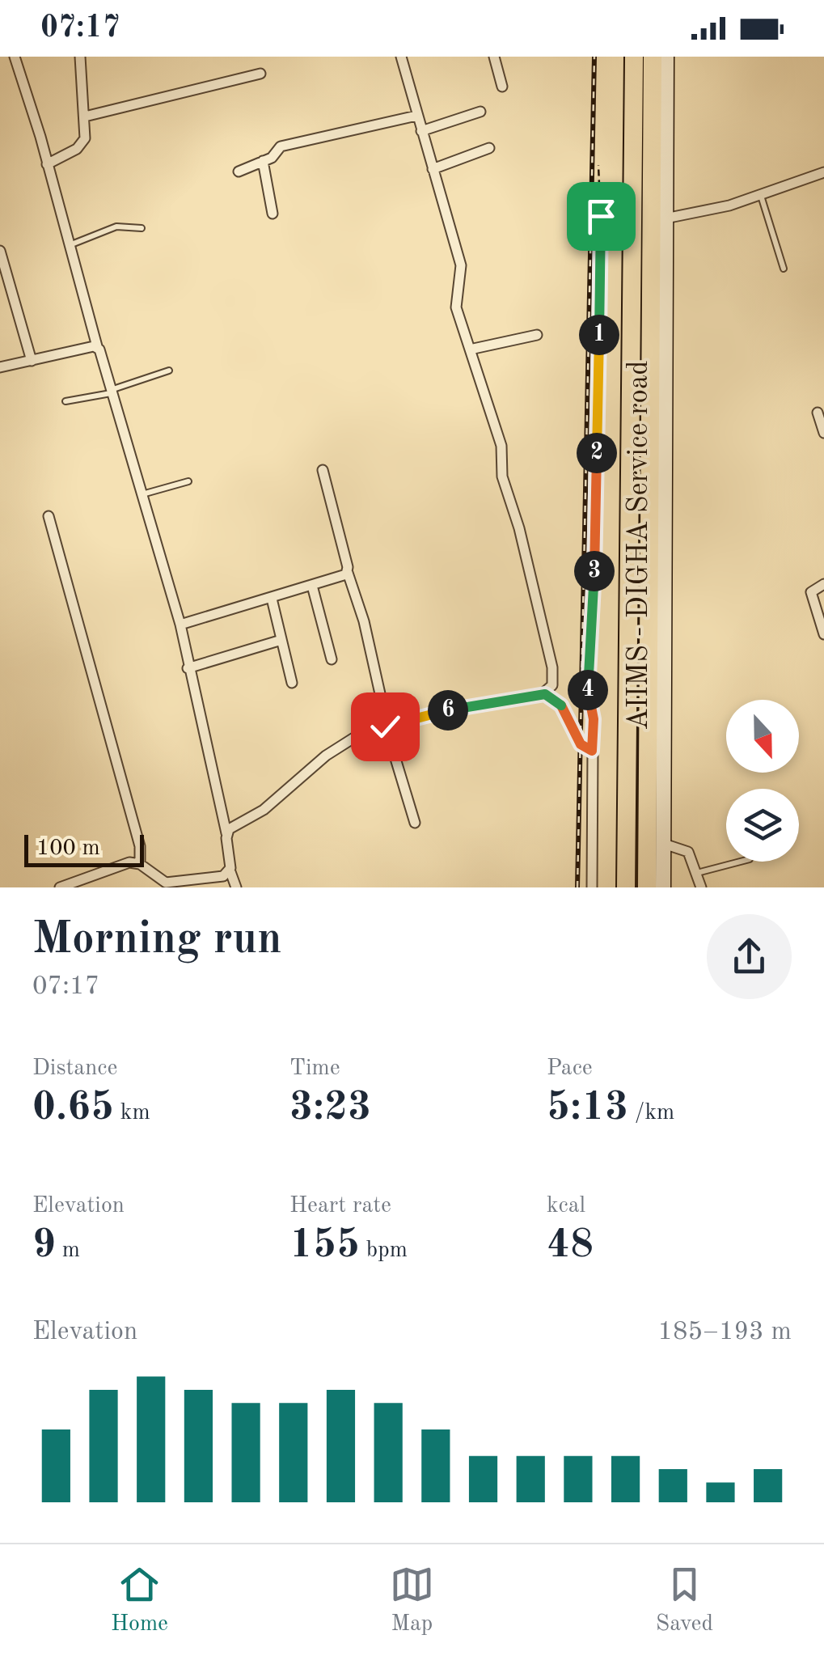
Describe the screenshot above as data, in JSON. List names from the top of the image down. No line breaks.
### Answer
{"streets":{"main road":["AIIMS - DIGHA Service road"]},"scale_bar":"100 m","north":"bottom","page":{"status":"07:17","pins":["1","2","3","4","6"],"scale":"100 m","heading":["Morning run","07:17"],"stats":[["Distance","0.65 km"],["Time","3:23"],["Pace","5:13 /km"],["Elevation","9 m"],["Heart rate","155 bpm"],["kcal","48"]],"chart":["Elevation","185–193 m"],"tabs":["Home","Map","Saved"]}}
